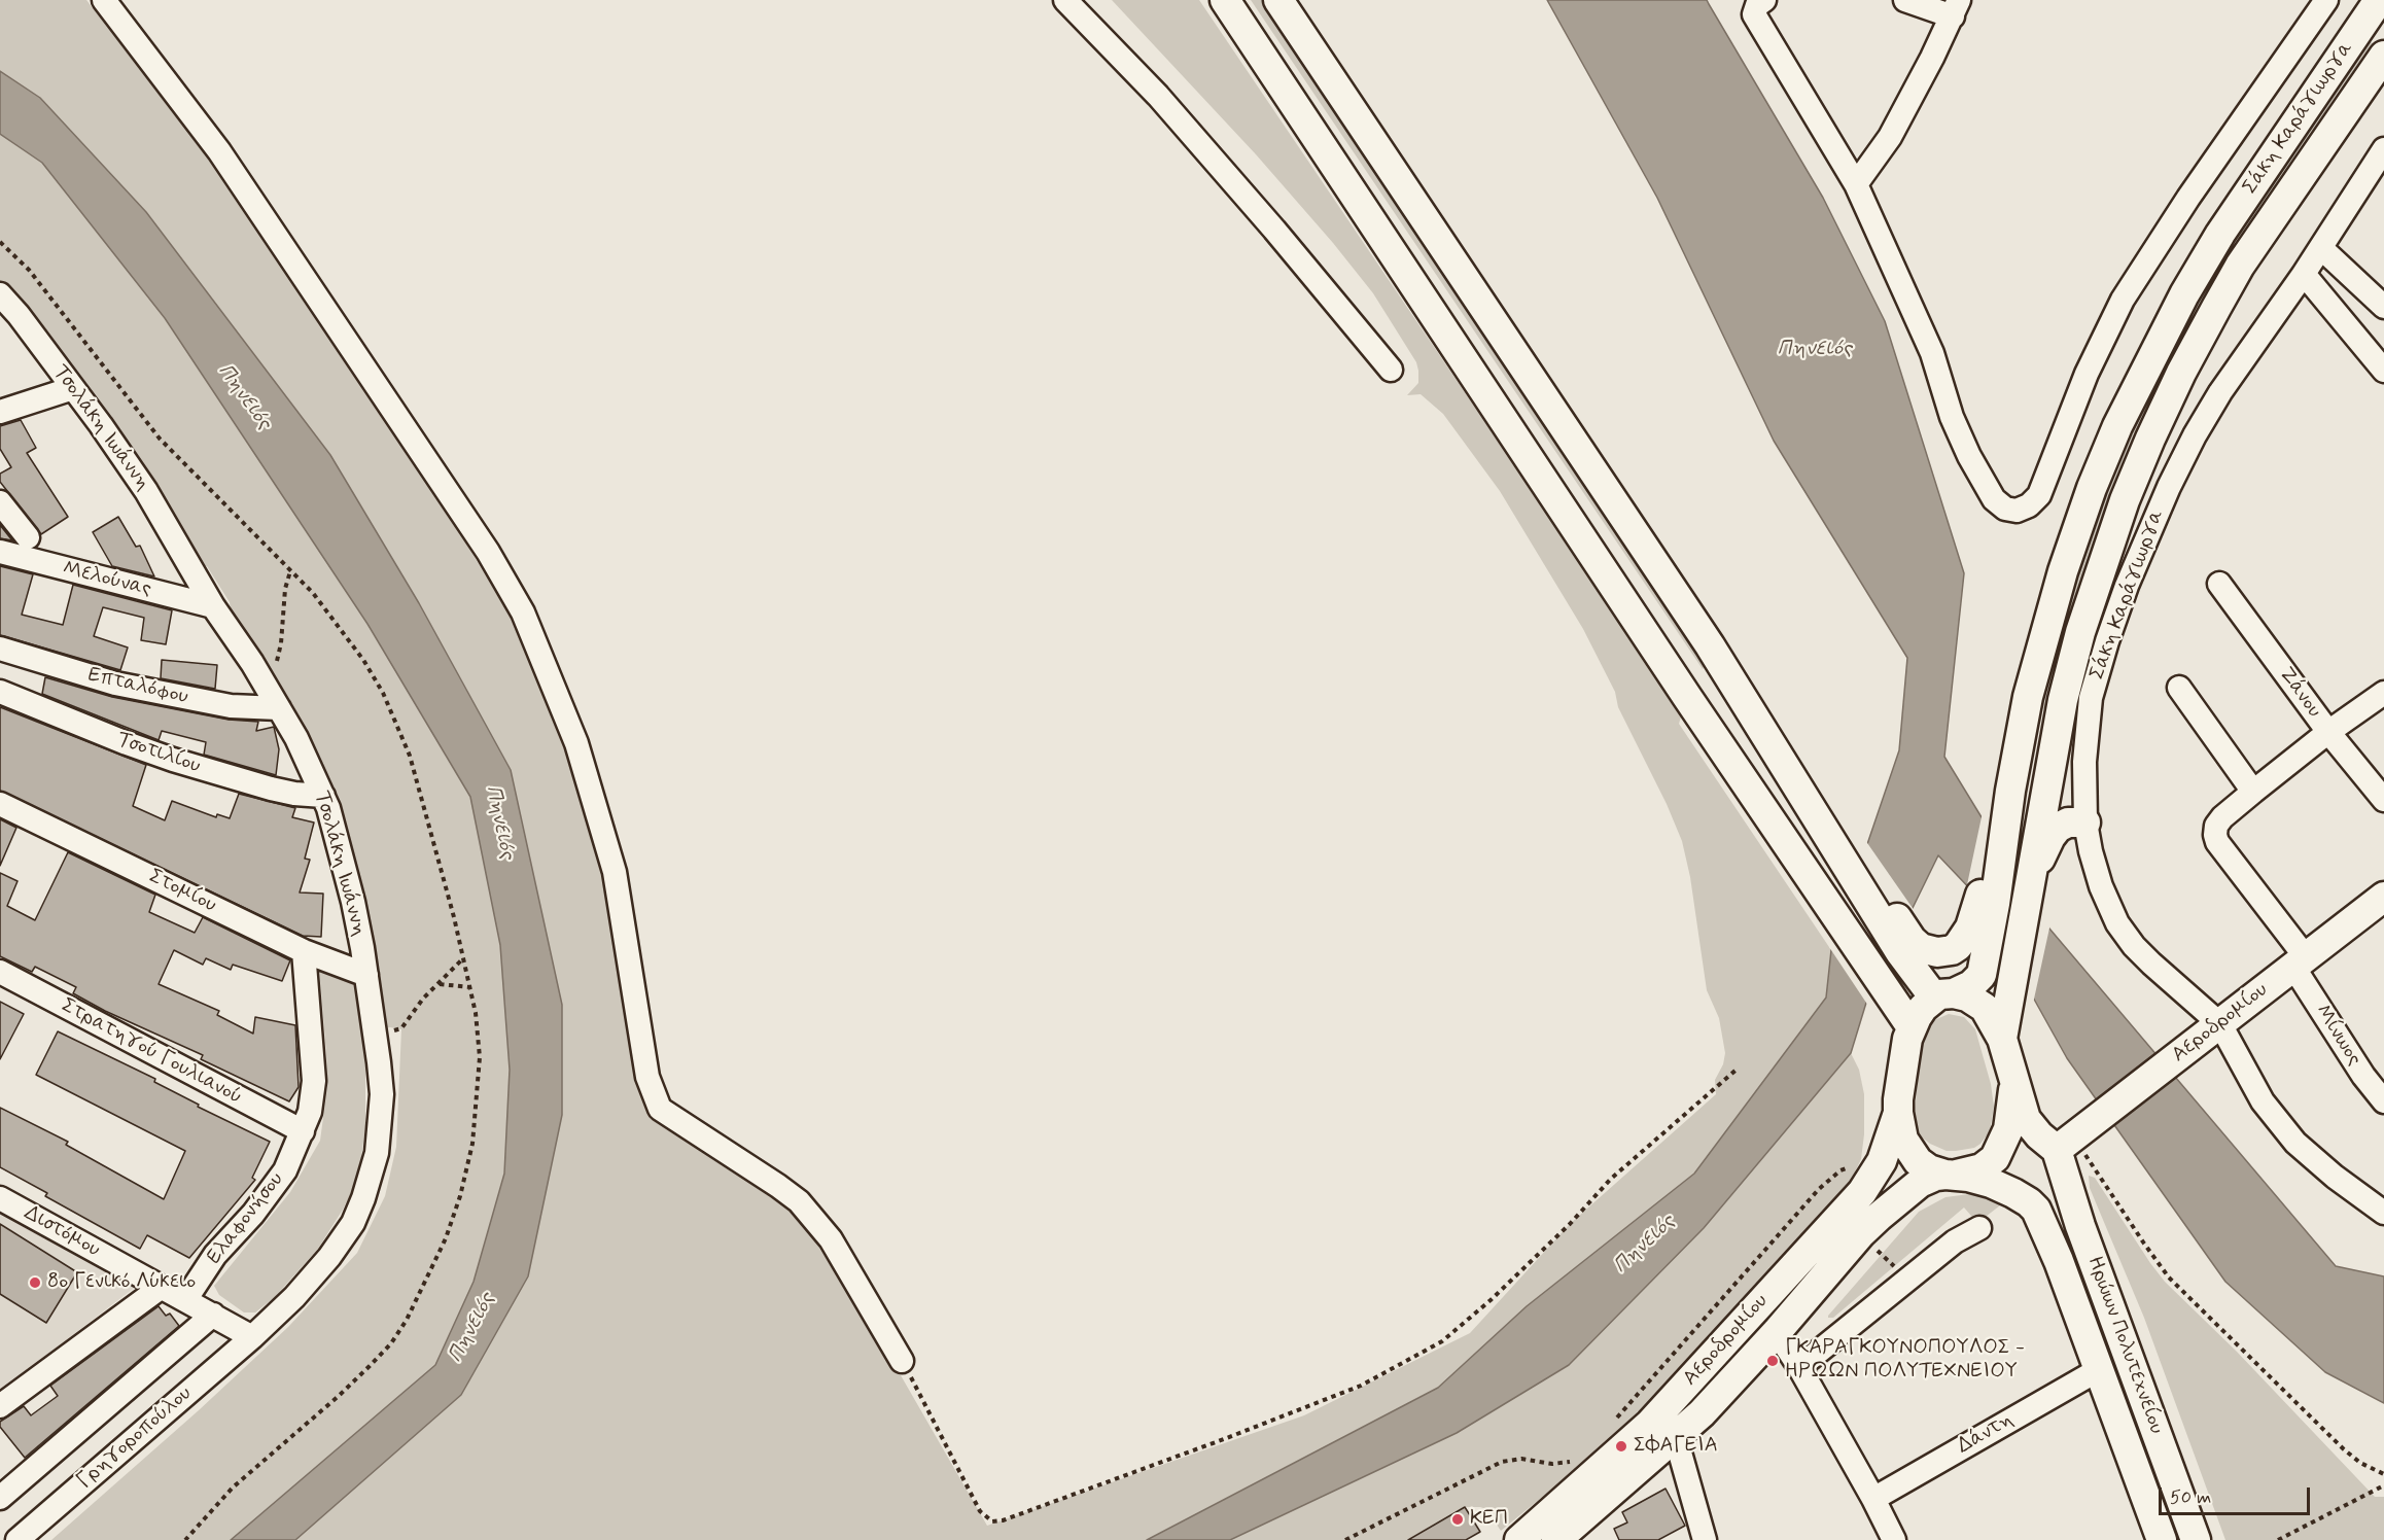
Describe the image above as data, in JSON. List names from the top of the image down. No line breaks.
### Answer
{"streets":{"main road":["Σάκη Καράγιωργα","Αεροδρομίου","Ηρώων Πολυτεχνείου"],"street":["Τσολάκη Ιωάννη","Μελούνας","Επταλόφου","Ζάνου","Τσοτιλίου","Στομίου","Μίνωος","Στρατηγού Γουλιανού","Ελαφονήσου","Διστόμου","Δάντη","Γρηγοροπούλου"]},"crossings":[["Σάκη Καράγιωργα","Αεροδρομίου"],["Σάκη Καράγιωργα","Ηρώων Πολυτεχνείου"],["Τσολάκη Ιωάννη","Μελούνας"],["Τσολάκη Ιωάννη","Επταλόφου"],["Τσολάκη Ιωάννη","Τσοτιλίου"],["Τσολάκη Ιωάννη","Στομίου"],["Τσολάκη Ιωάννη","Διστόμου"],["Τσολάκη Ιωάννη","Γρηγοροπούλου"],["Στομίου","Ελαφονήσου"],["Αεροδρομίου","Μίνωος"],["Αεροδρομίου","Ηρώων Πολυτεχνείου"],["Στρατηγού Γουλιανού","Ελαφονήσου"],["Ελαφονήσου","Διστόμου"],["Διστόμου","Γρηγοροπούλου"],["Ηρώων Πολυτεχνείου","Δάντη"]],"water":["Πηνειός"],"places":["8ο Γενικό Λύκειο","ΓΚΑΡΑΓΚΟΥΝΟΠΟΥΛΟΣ - ΗΡΩΩΝ ΠΟΛΥΤΕΧΝΕΙΟΥ","ΣΦΑΓΕΙΑ","ΚΕΠ"],"scale_bar":"50 m"}
